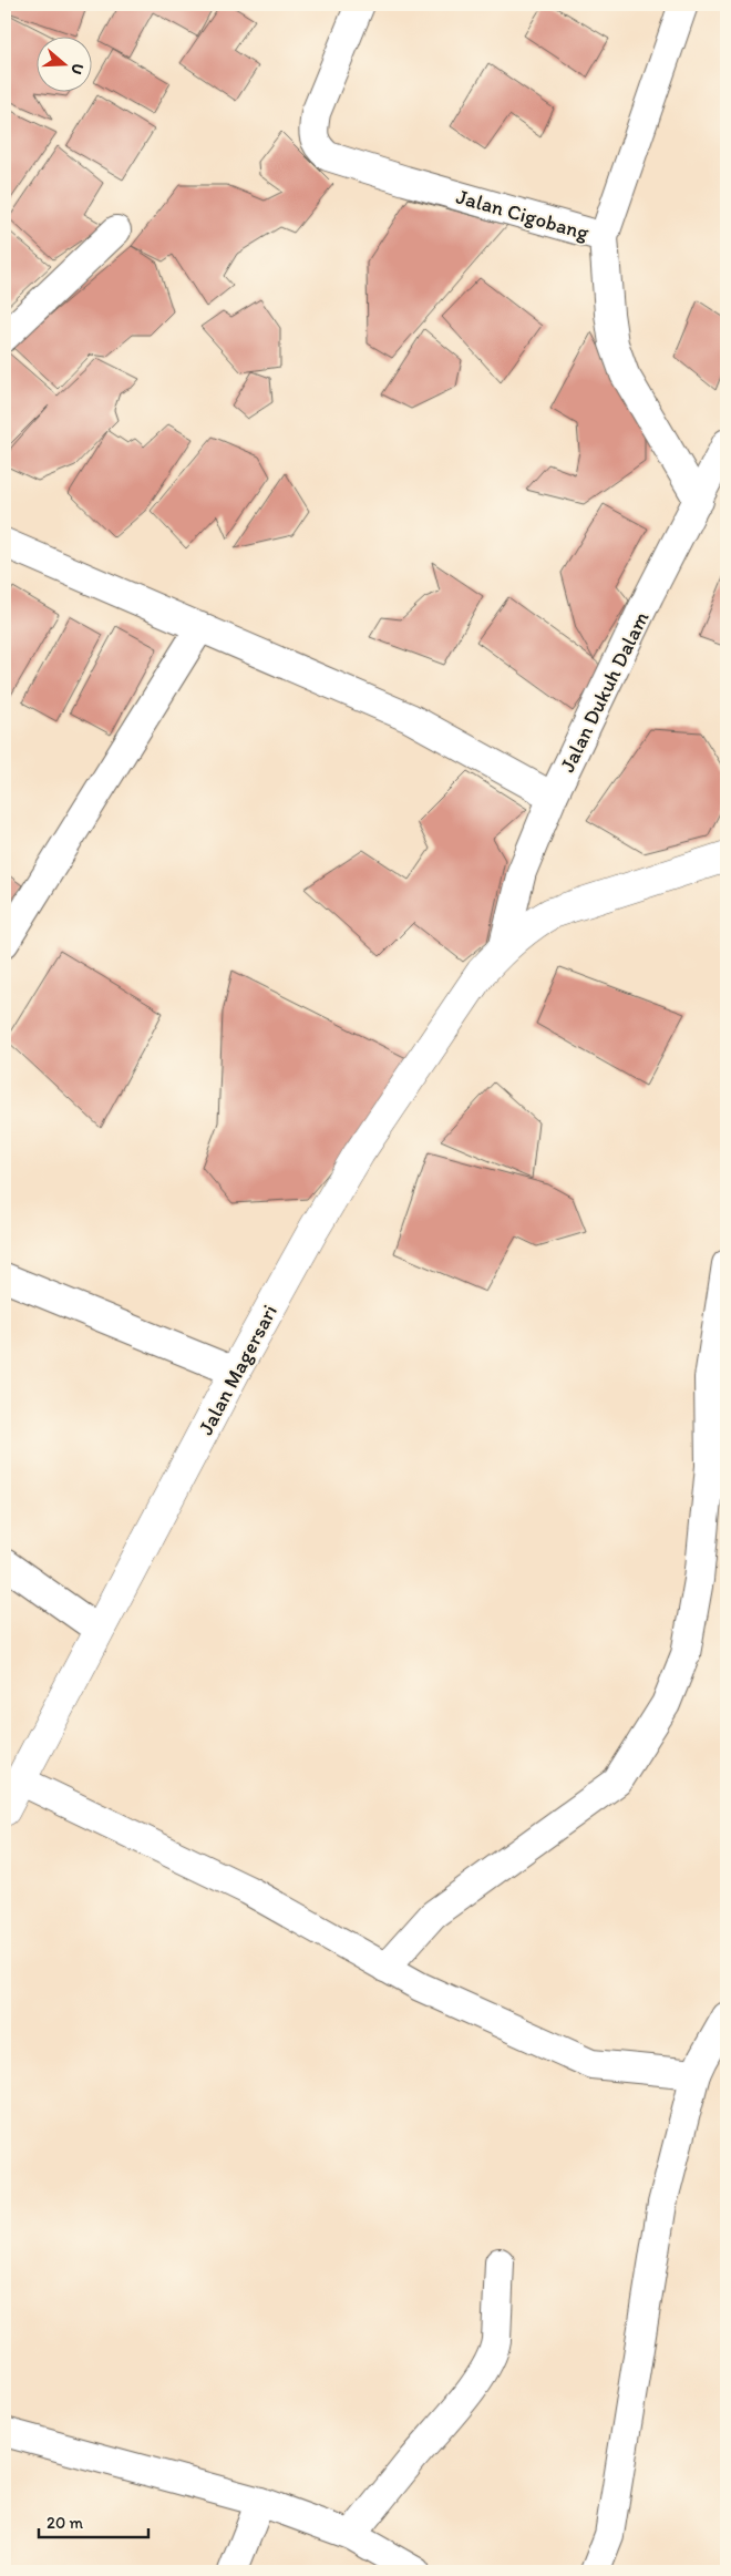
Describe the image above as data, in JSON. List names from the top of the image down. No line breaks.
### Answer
{"streets":{"street":["Jalan Cigobang","Jalan Dukuh Dalam","Jalan Magersari"]},"crossings":[["Jalan Cigobang","Jalan Dukuh Dalam"],["Jalan Dukuh Dalam","Jalan Magersari"]],"scale_bar":"20 m","north":"right"}
